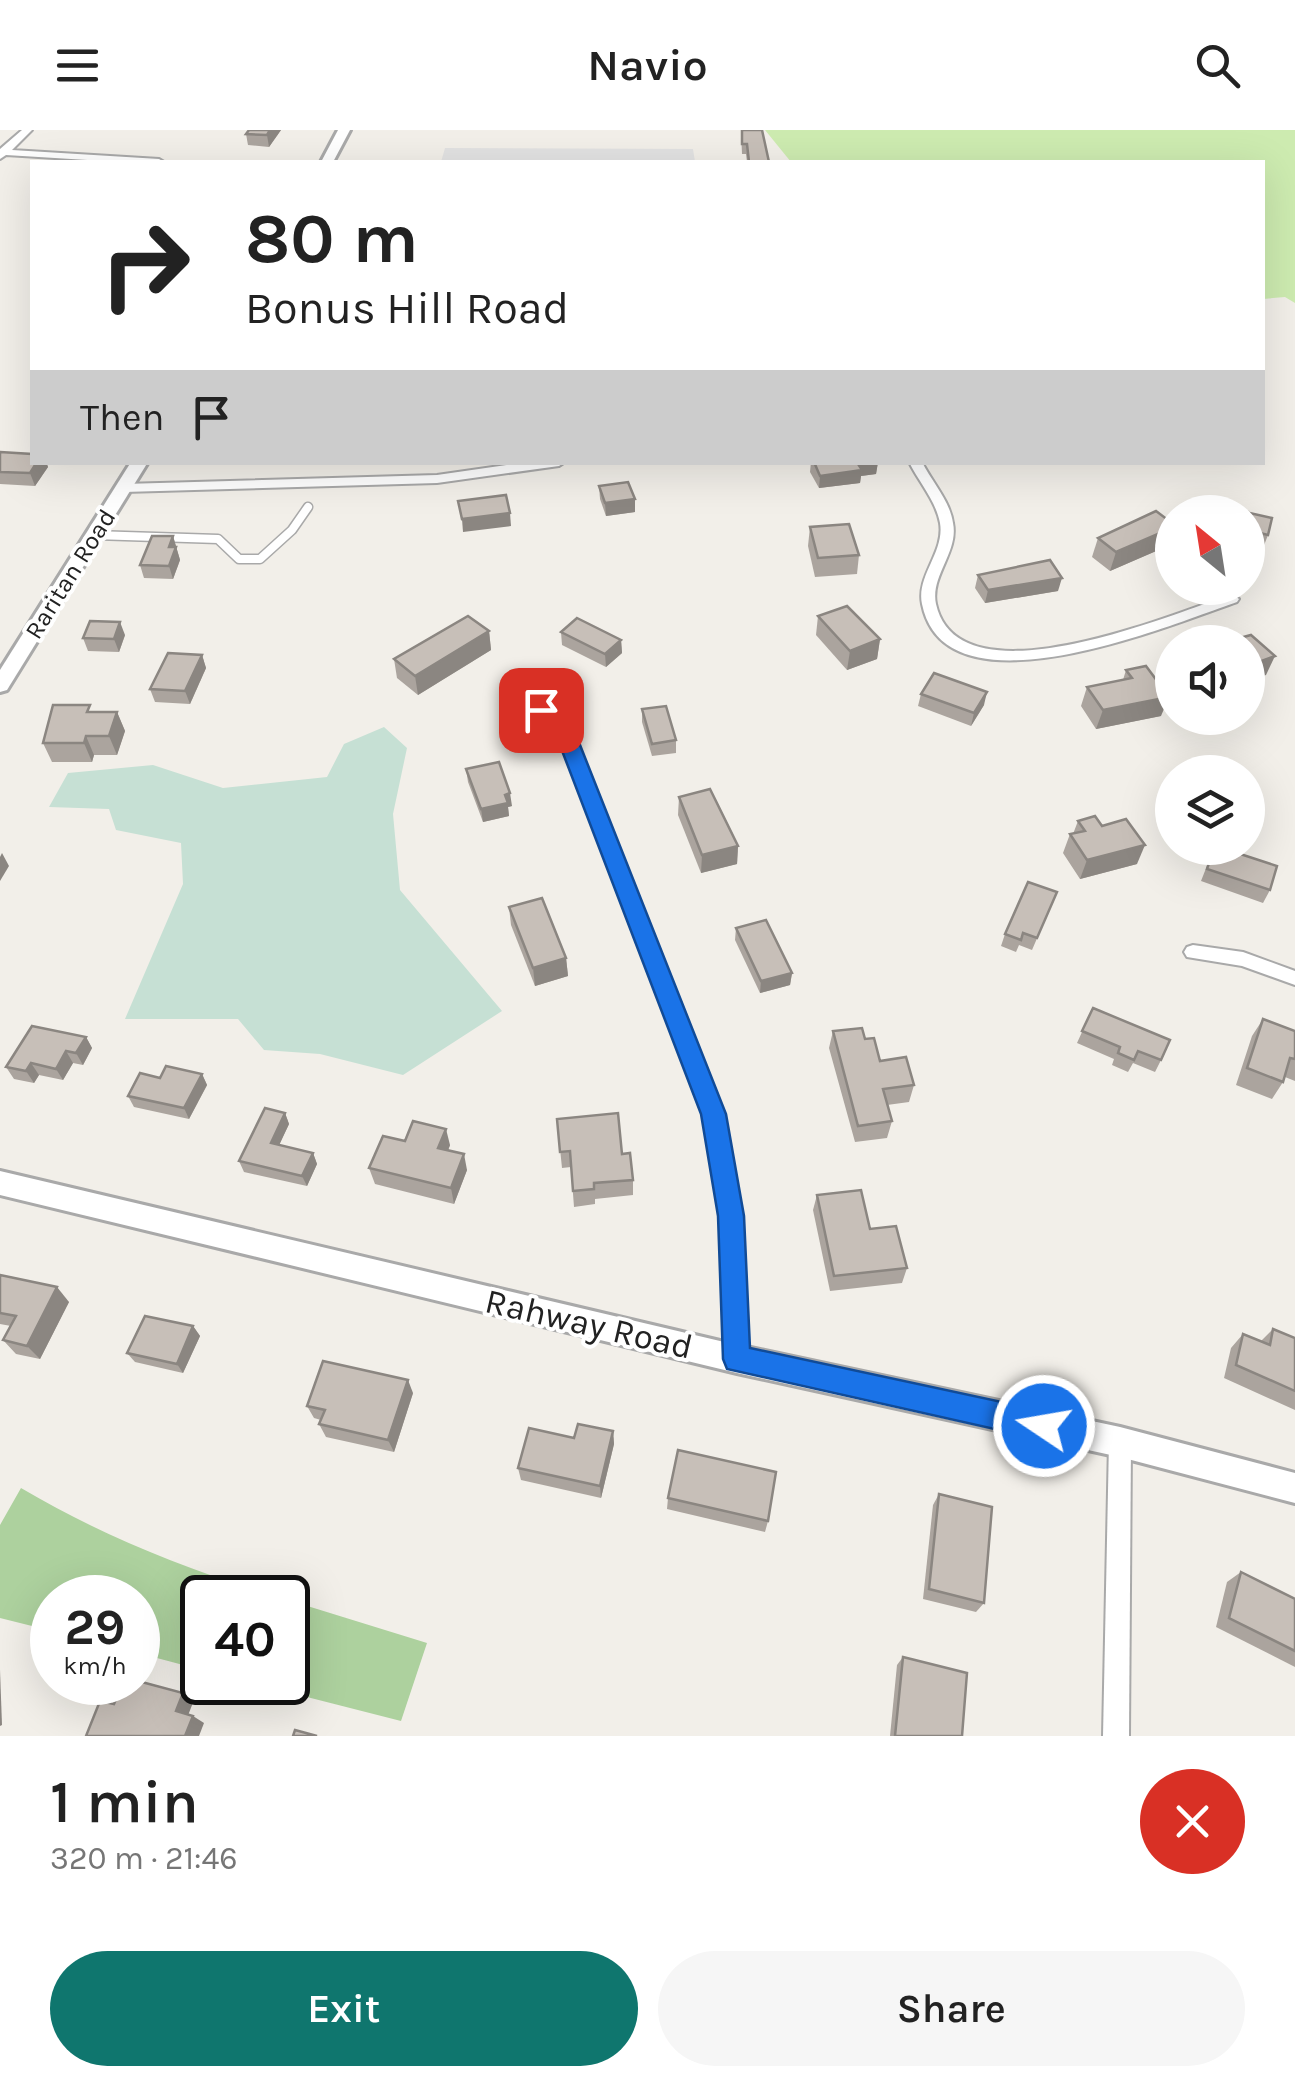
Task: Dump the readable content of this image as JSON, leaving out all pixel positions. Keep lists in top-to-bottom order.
{
  "streets": {
    "street": ["Raritan Road", "Rahway Road"]
  },
  "north": "top left",
  "page": {
    "header": "Navio",
    "turn": ["80 m", "Bonus Hill Road"],
    "then": "Then",
    "speed": "29 km/h",
    "limit": "40",
    "heading": ["1 min", "320 m · 21:46"],
    "buttons": ["Exit", "Share"]
  }
}
